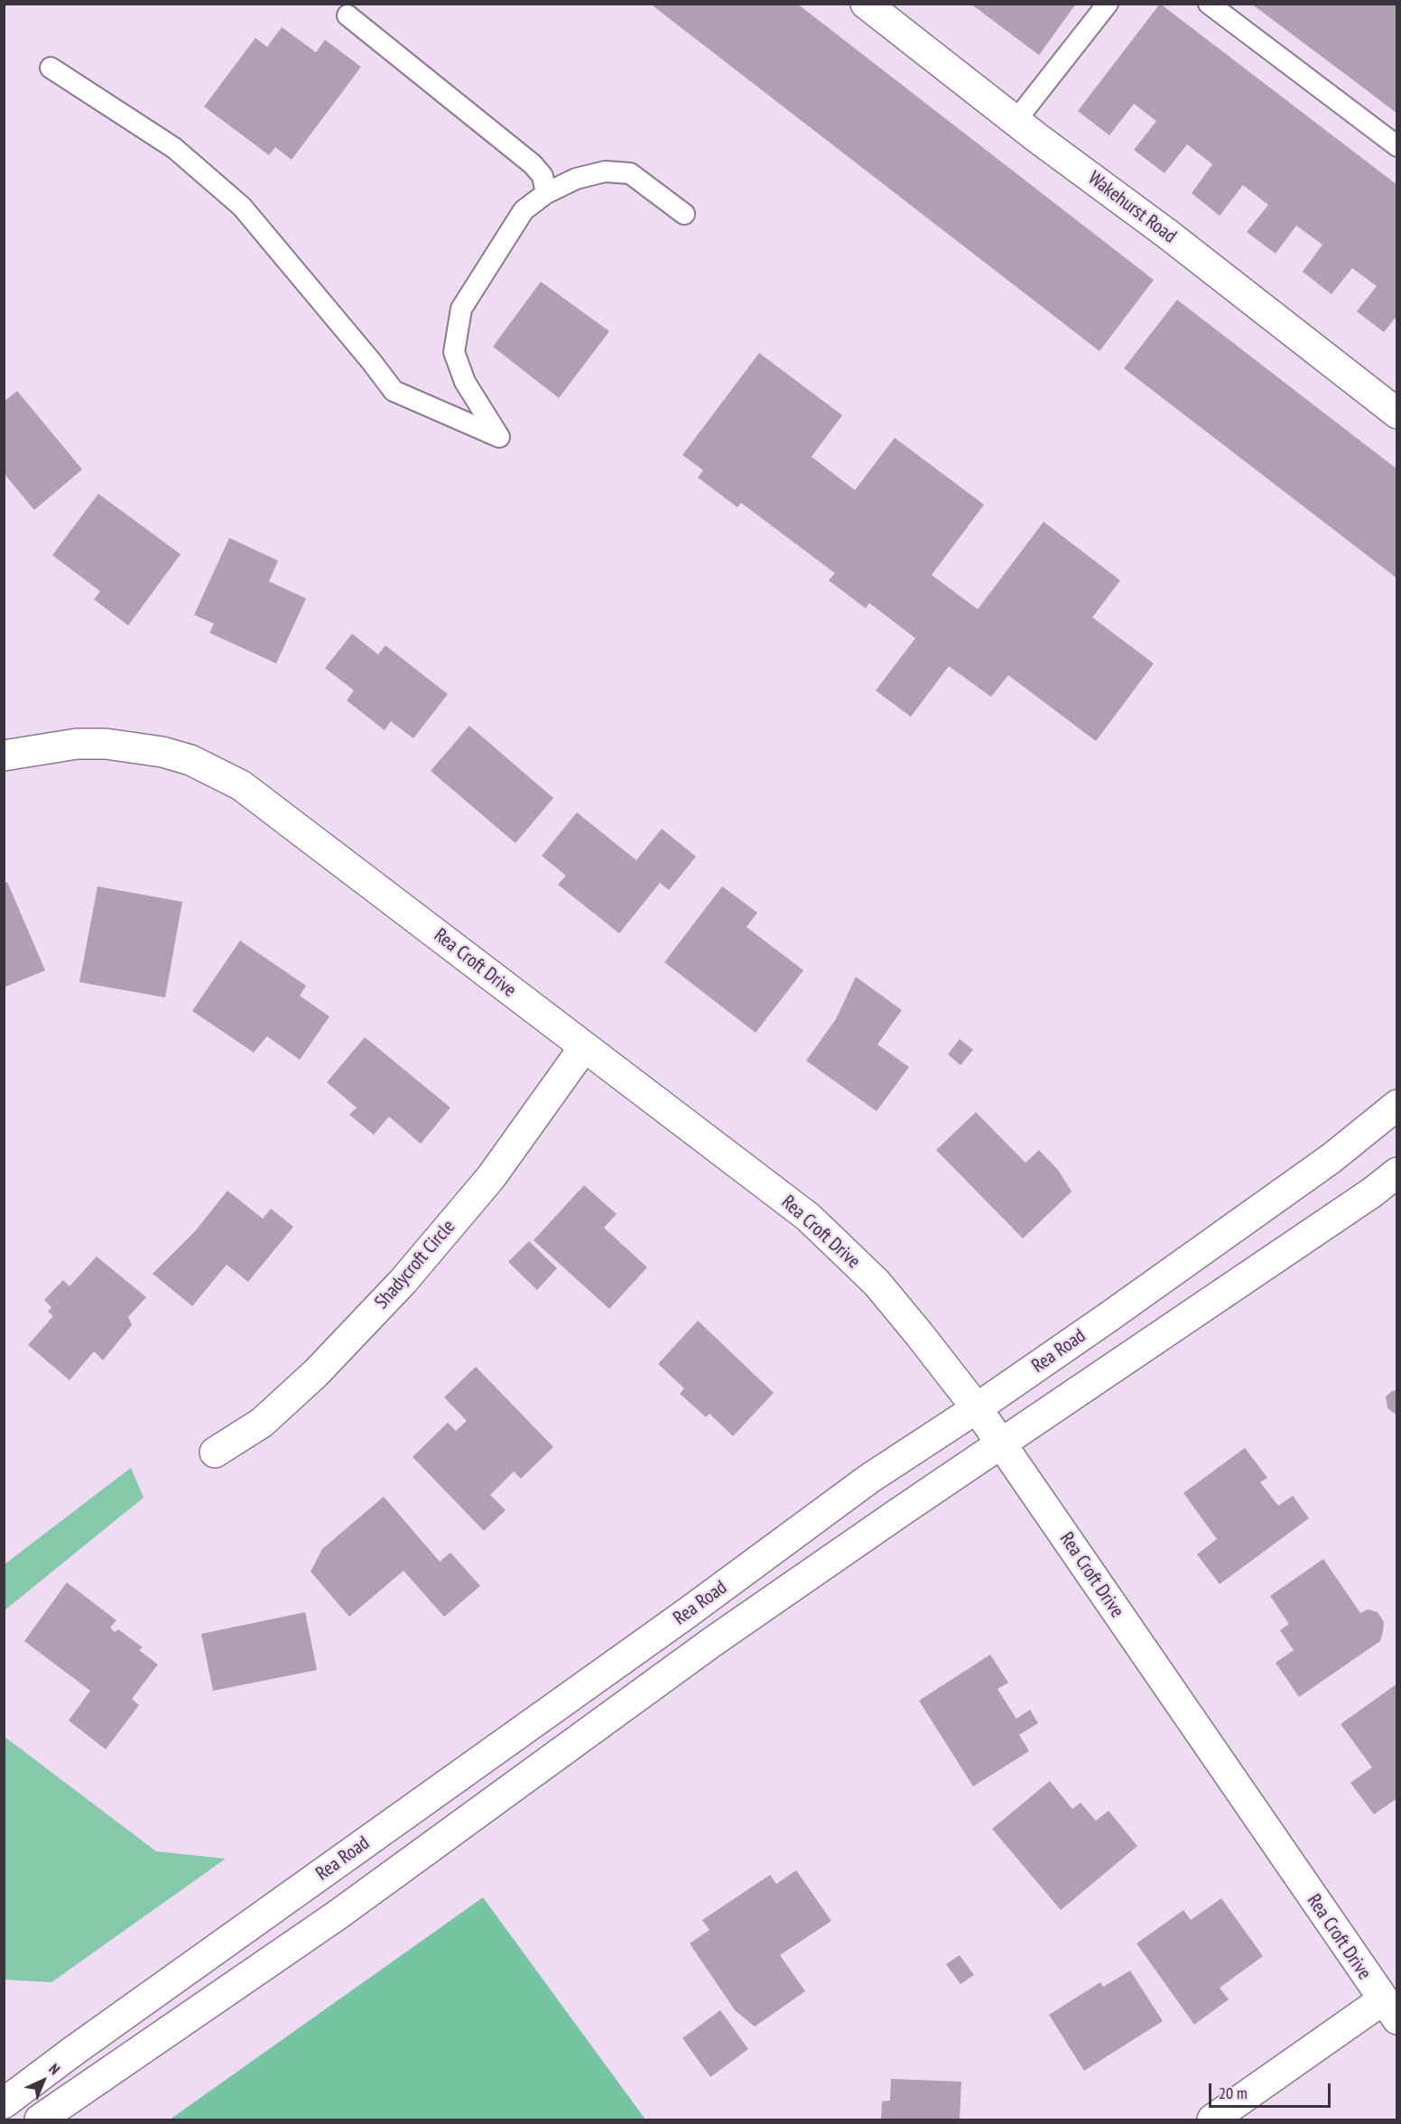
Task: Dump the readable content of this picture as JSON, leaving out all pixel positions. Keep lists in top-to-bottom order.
{
  "streets": {
    "street": [
      "Wakehurst Road",
      "Rea Croft Drive",
      "Shadycroft Circle",
      "Rea Road"
    ]
  },
  "crossings": [
    ["Rea Croft Drive", "Shadycroft Circle"],
    ["Rea Croft Drive", "Rea Road"]
  ],
  "scale_bar": "20 m",
  "north": "top right"
}
